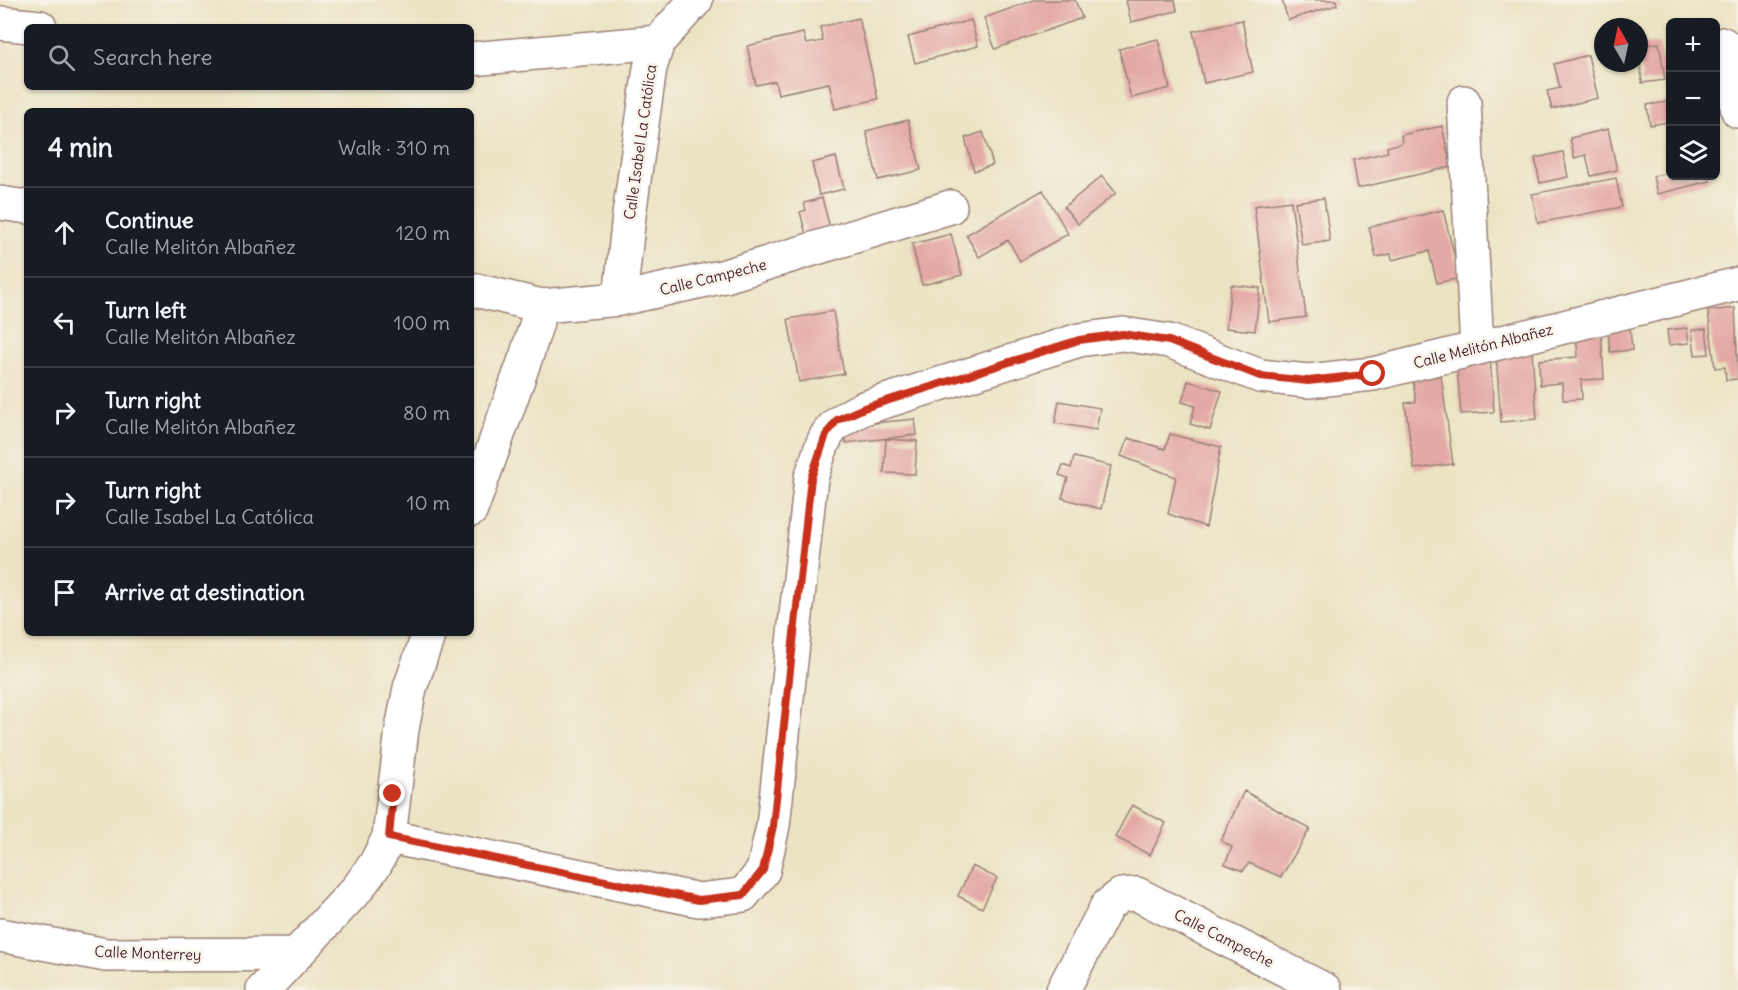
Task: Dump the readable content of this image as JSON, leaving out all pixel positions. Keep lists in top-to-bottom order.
{
  "streets": {
    "street": [
      "Calle Isabel La Católica",
      "Calle Campeche",
      "Calle Melitón Albañez",
      "Calle Monterrey"
    ]
  },
  "crossings": [
    ["Calle Isabel La Católica", "Calle Campeche"]
  ],
  "north": "top",
  "page": {
    "map_buttons": ["+", "−"],
    "search": "Search here",
    "heading": ["4 min", "Walk · 310 m"],
    "list": [
      ["Continue", "Calle Melitón Albañez", "120 m"],
      ["Turn left", "Calle Melitón Albañez", "100 m"],
      ["Turn right", "Calle Melitón Albañez", "80 m"],
      ["Turn right", "Calle Isabel La Católica", "10 m"],
      "Arrive at destination"
    ]
  }
}
